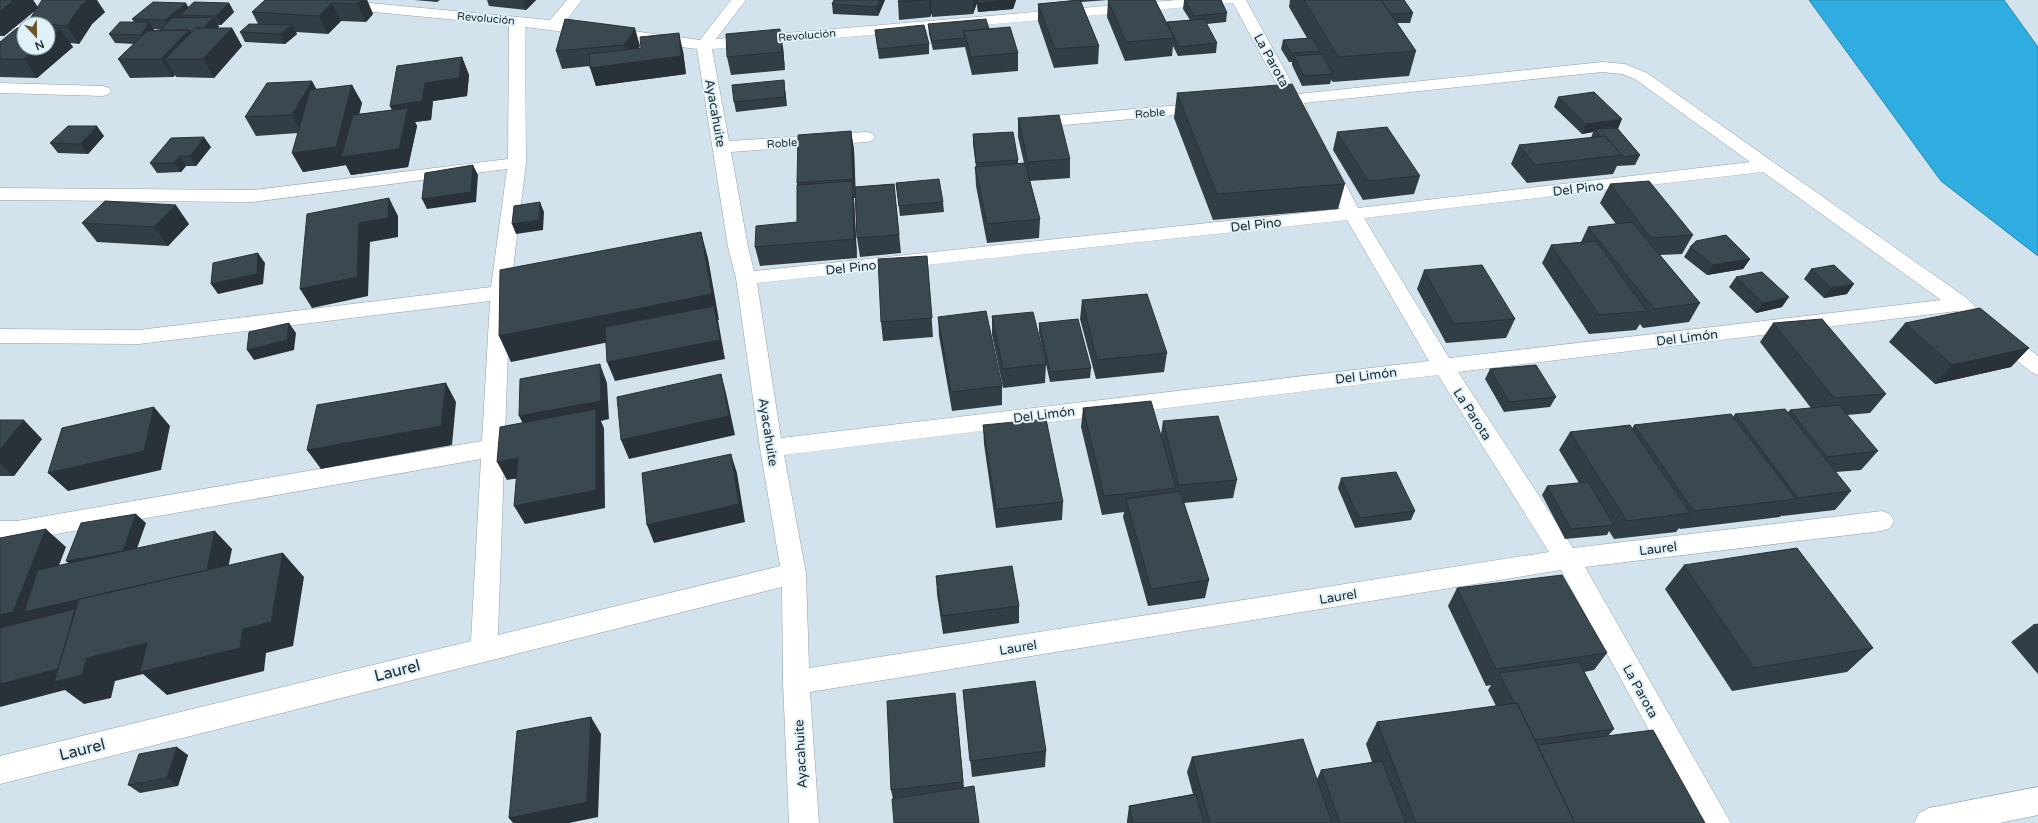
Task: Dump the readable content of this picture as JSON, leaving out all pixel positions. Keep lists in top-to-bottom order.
{
  "streets": {
    "street": [
      "Revolución",
      "La Parota",
      "Ayacahuite",
      "Roble",
      "Del Pino",
      "Del Limón",
      "Laurel"
    ]
  },
  "crossings": [
    ["Revolución", "Ayacahuite"],
    ["La Parota", "Del Pino"],
    ["La Parota", "Del Limón"],
    ["La Parota", "Laurel"],
    ["Ayacahuite", "Roble"],
    ["Ayacahuite", "Del Pino"],
    ["Ayacahuite", "Del Limón"],
    ["Ayacahuite", "Laurel"]
  ],
  "north": "bottom"
}
